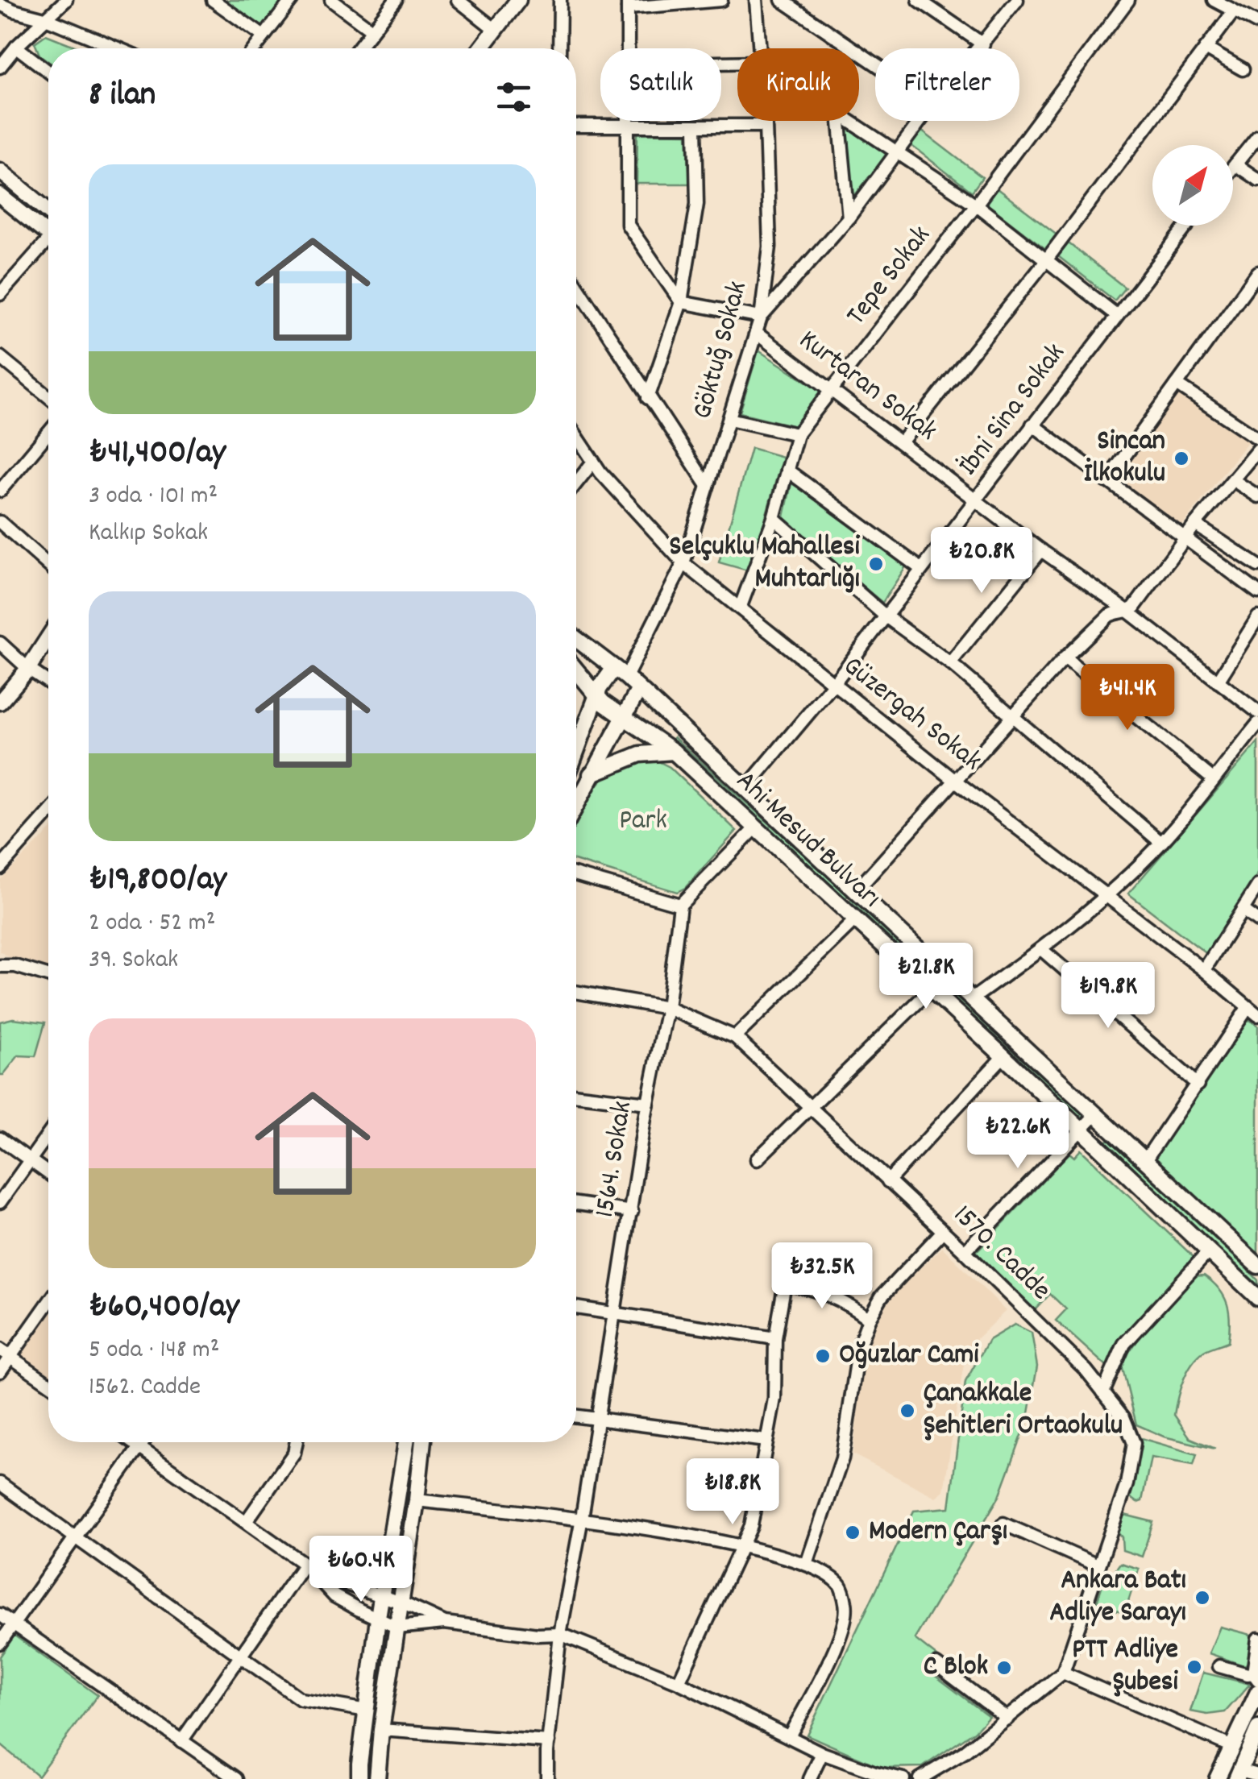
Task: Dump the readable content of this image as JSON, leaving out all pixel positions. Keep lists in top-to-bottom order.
{
  "streets": {
    "main road": ["Ahi Mesud Bulvarı"],
    "street": [
      "Tepe Sokak",
      "Göktuğ Sokak",
      "Kurtaran Sokak",
      "İbni Sina Sokak",
      "Güzergah Sokak",
      "1564. Sokak",
      "1570. Cadde"
    ]
  },
  "crossings": [
    ["Tepe Sokak", "Kurtaran Sokak"],
    ["Tepe Sokak", "Güzergah Sokak"],
    ["Göktuğ Sokak", "Kurtaran Sokak"],
    ["Göktuğ Sokak", "Güzergah Sokak"],
    ["Göktuğ Sokak", "Ahi Mesud Bulvarı"],
    ["Kurtaran Sokak", "İbni Sina Sokak"],
    ["İbni Sina Sokak", "Güzergah Sokak"],
    ["İbni Sina Sokak", "Ahi Mesud Bulvarı"],
    ["1564. Sokak", "1570. Cadde"]
  ],
  "parks": ["Park"],
  "places": [
    "Sincan İlkokulu",
    "Selçuklu Mahallesi Muhtarlığı",
    "Oğuzlar Cami",
    "Çanakkale Şehitleri Ortaokulu",
    "Modern Çarşı",
    "Ankara Batı Adliye Sarayı",
    "PTT Adliye Şubesi",
    "C Blok"
  ],
  "north": "top right",
  "page": {
    "chip": ["Satılık", "Kiralık", "Filtreler"],
    "heading": "8 ilan",
    "list": [
      {
        "name": "₺41,400/ay",
        "note": "3 oda · 101 m² · Kalkıp Sokak"
      },
      {
        "name": "₺19,800/ay",
        "note": "2 oda · 52 m² · 39. Sokak"
      },
      {
        "name": "₺60,400/ay",
        "note": "5 oda · 148 m² · 1562. Cadde"
      }
    ],
    "price": [
      "₺20.8K",
      "₺41.4K",
      "₺21.8K",
      "₺19.8K",
      "₺22.6K",
      "₺32.5K",
      "₺18.8K",
      "₺60.4K"
    ]
  }
}
